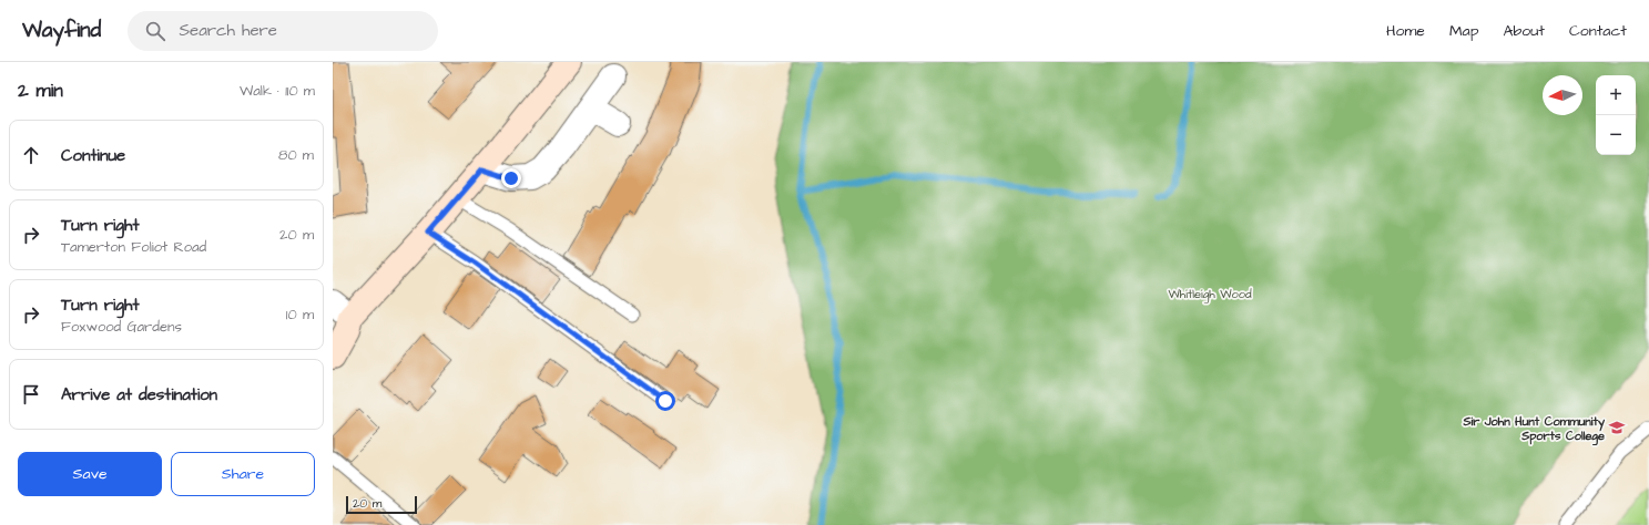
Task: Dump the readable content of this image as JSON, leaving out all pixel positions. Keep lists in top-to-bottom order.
{
  "parks": ["Whitleigh Wood"],
  "places": {
    "school or university": ["Sir John Hunt Community Sports College"]
  },
  "scale_bar": "20 m",
  "north": "left",
  "page": {
    "header": "Wayfind",
    "search": "Search here",
    "nav": [
      "Home",
      "Map",
      "About",
      "Contact"
    ],
    "heading": ["2 min", "Walk · 110 m"],
    "map_buttons": ["+", "−"],
    "list": [
      ["Continue", "80 m"],
      ["Turn right", "Tamerton Foliot Road", "20 m"],
      ["Turn right", "Foxwood Gardens", "10 m"],
      "Arrive at destination"
    ],
    "buttons": ["Save", "Share"],
    "scale": "20 m"
  }
}
